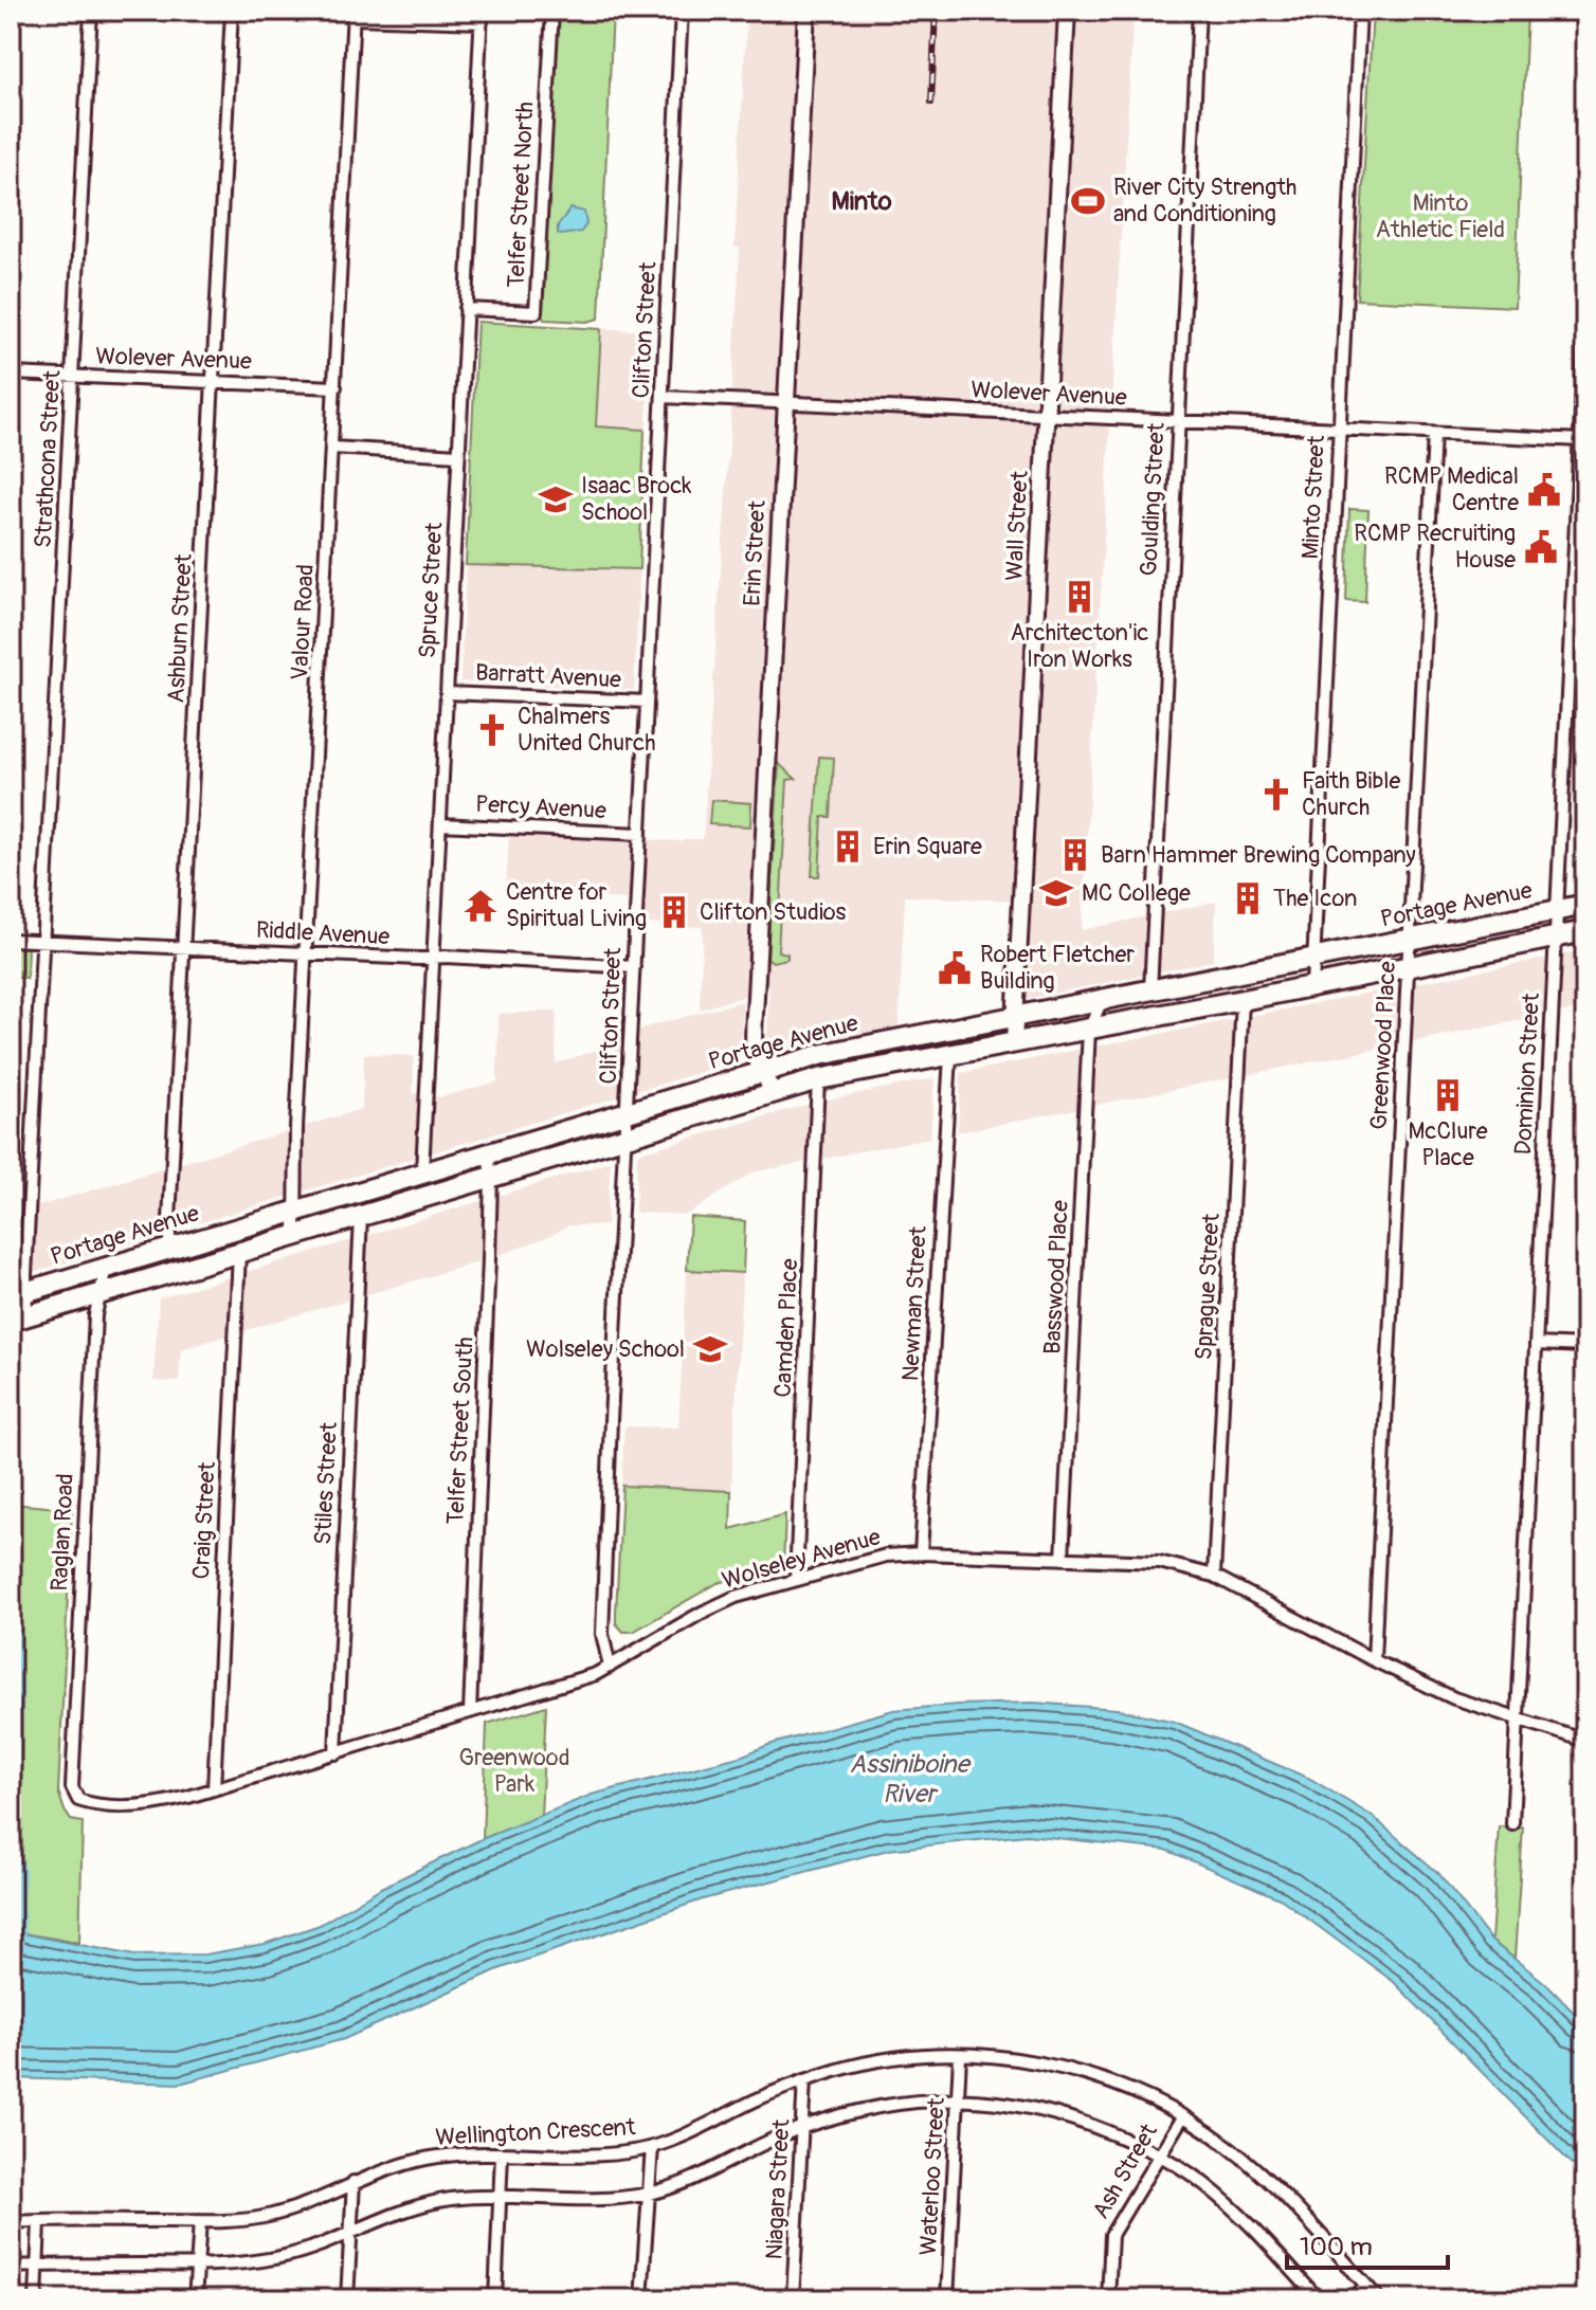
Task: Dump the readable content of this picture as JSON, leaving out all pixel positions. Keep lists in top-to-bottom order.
{
  "streets": {
    "highway": ["Portage Avenue"],
    "main road": ["Wall Street", "Erin Street"],
    "street": [
      "Telfer Street North",
      "Clifton Street",
      "Wolever Avenue",
      "Strathcona Street",
      "Minto Street",
      "Goulding Street",
      "Spruce Street",
      "Valour Road",
      "Ashburn Street",
      "Barratt Avenue",
      "Percy Avenue",
      "Riddle Avenue",
      "Greenwood Place",
      "Dominion Street",
      "Basswood Place",
      "Sprague Street",
      "Newman Street",
      "Camden Place",
      "Telfer Street South",
      "Stiles Street",
      "Craig Street",
      "Raglan Road",
      "Wolseley Avenue",
      "Wellington Crescent",
      "Ash Street",
      "Waterloo Street",
      "Niagara Street"
    ]
  },
  "crossings": [
    ["Telfer Street North", "Spruce Street"],
    ["Clifton Street", "Wolever Avenue"],
    ["Clifton Street", "Barratt Avenue"],
    ["Clifton Street", "Percy Avenue"],
    ["Clifton Street", "Portage Avenue"],
    ["Clifton Street", "Riddle Avenue"],
    ["Clifton Street", "Wolseley Avenue"],
    ["Wolever Avenue", "Strathcona Street"],
    ["Wolever Avenue", "Minto Street"],
    ["Wolever Avenue", "Goulding Street"],
    ["Wolever Avenue", "Wall Street"],
    ["Wolever Avenue", "Erin Street"],
    ["Wolever Avenue", "Valour Road"],
    ["Wolever Avenue", "Ashburn Street"],
    ["Wolever Avenue", "Greenwood Place"],
    ["Wolever Avenue", "Dominion Street"],
    ["Strathcona Street", "Portage Avenue"],
    ["Strathcona Street", "Riddle Avenue"],
    ["Minto Street", "Portage Avenue"],
    ["Goulding Street", "Portage Avenue"],
    ["Wall Street", "Portage Avenue"],
    ["Erin Street", "Portage Avenue"],
    ["Spruce Street", "Barratt Avenue"],
    ["Spruce Street", "Percy Avenue"],
    ["Spruce Street", "Portage Avenue"],
    ["Spruce Street", "Riddle Avenue"],
    ["Valour Road", "Portage Avenue"],
    ["Valour Road", "Riddle Avenue"],
    ["Ashburn Street", "Portage Avenue"],
    ["Ashburn Street", "Riddle Avenue"],
    ["Portage Avenue", "Greenwood Place"],
    ["Portage Avenue", "Dominion Street"],
    ["Portage Avenue", "Basswood Place"],
    ["Portage Avenue", "Sprague Street"],
    ["Portage Avenue", "Newman Street"],
    ["Portage Avenue", "Camden Place"],
    ["Portage Avenue", "Telfer Street South"],
    ["Portage Avenue", "Stiles Street"],
    ["Portage Avenue", "Craig Street"],
    ["Portage Avenue", "Raglan Road"],
    ["Greenwood Place", "Wolseley Avenue"],
    ["Dominion Street", "Wolseley Avenue"],
    ["Basswood Place", "Wolseley Avenue"],
    ["Sprague Street", "Wolseley Avenue"],
    ["Newman Street", "Wolseley Avenue"],
    ["Camden Place", "Wolseley Avenue"],
    ["Telfer Street South", "Wolseley Avenue"],
    ["Stiles Street", "Wolseley Avenue"],
    ["Craig Street", "Wolseley Avenue"],
    ["Raglan Road", "Wolseley Avenue"],
    ["Wellington Crescent", "Ash Street"],
    ["Wellington Crescent", "Waterloo Street"],
    ["Wellington Crescent", "Niagara Street"]
  ],
  "districts": ["Minto"],
  "water": ["Assiniboine River"],
  "parks": ["Minto Athletic Field", "Greenwood Park"],
  "places": {
    "sports": ["River City Strength and Conditioning"],
    "public building": ["RCMP Medical Centre", "RCMP Recruiting House", "Robert Fletcher Building"],
    "school or university": ["Isaac Brock School", "MC College", "Wolseley School"],
    "building": [
      "Architecton'ic Iron Works",
      "Erin Square",
      "Barn Hammer Brewing Company",
      "The Icon",
      "Clifton Studios",
      "McClure Place"
    ],
    "church": ["Chalmers United Church", "Faith Bible Church"],
    "temple": ["Centre for Spiritual Living"]
  },
  "scale_bar": "100 m"
}
